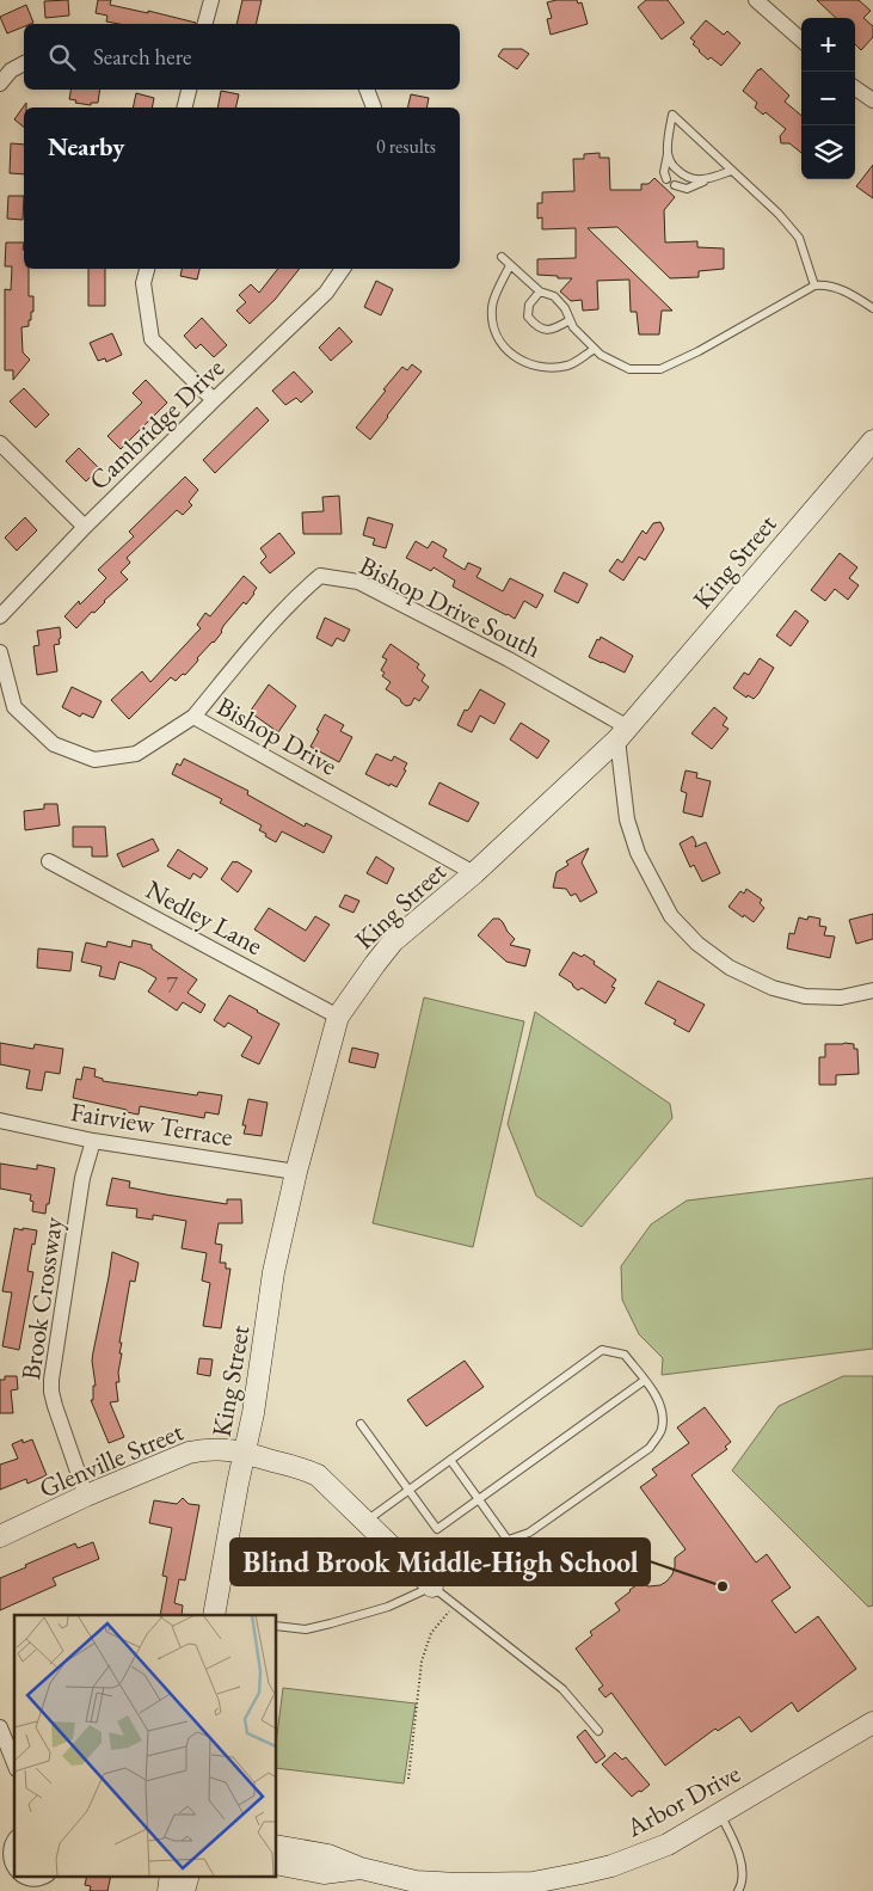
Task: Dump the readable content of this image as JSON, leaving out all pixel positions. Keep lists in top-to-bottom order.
{
  "streets": {
    "main road": ["King Street", "Glenville Street", "Arbor Drive"],
    "street": [
      "Cambridge Drive",
      "Bishop Drive South",
      "Bishop Drive",
      "Nedley Lane",
      "Fairview Terrace",
      "Brook Crossway"
    ]
  },
  "crossings": [
    ["King Street", "Bishop Drive South"],
    ["King Street", "Bishop Drive"],
    ["King Street", "Nedley Lane"],
    ["King Street", "Fairview Terrace"],
    ["King Street", "Glenville Street"],
    ["Bishop Drive South", "Bishop Drive"],
    ["Fairview Terrace", "Brook Crossway"],
    ["Brook Crossway", "Glenville Street"]
  ],
  "places": ["Blind Brook Middle-High School"],
  "house_numbers": ["7"],
  "page": {
    "map_buttons": ["+", "−"],
    "search": "Search here",
    "heading": ["Nearby", "0 results"]
  }
}
